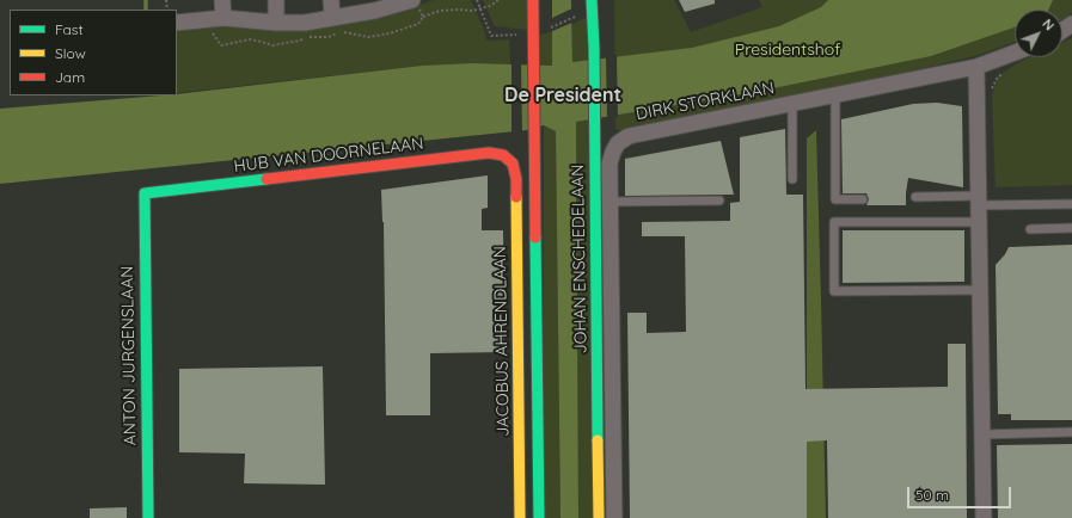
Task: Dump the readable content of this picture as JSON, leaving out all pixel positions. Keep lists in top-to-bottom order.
{
  "streets": {
    "street": [
      "DIRK STORKLAAN",
      "HUB VAN DOORNELAAN",
      "JOHAN ENSCHEDELAAN",
      "JACOBUS AHRENDLAAN",
      "ANTON JURGENSLAAN"
    ]
  },
  "crossings": [
    ["HUB VAN DOORNELAAN", "JACOBUS AHRENDLAAN"],
    ["HUB VAN DOORNELAAN", "ANTON JURGENSLAAN"]
  ],
  "districts": ["De President"],
  "parks": ["Presidentshof"],
  "legend": ["Fast", "Slow", "Jam"],
  "scale_bar": "50 m",
  "north": "top right"
}
